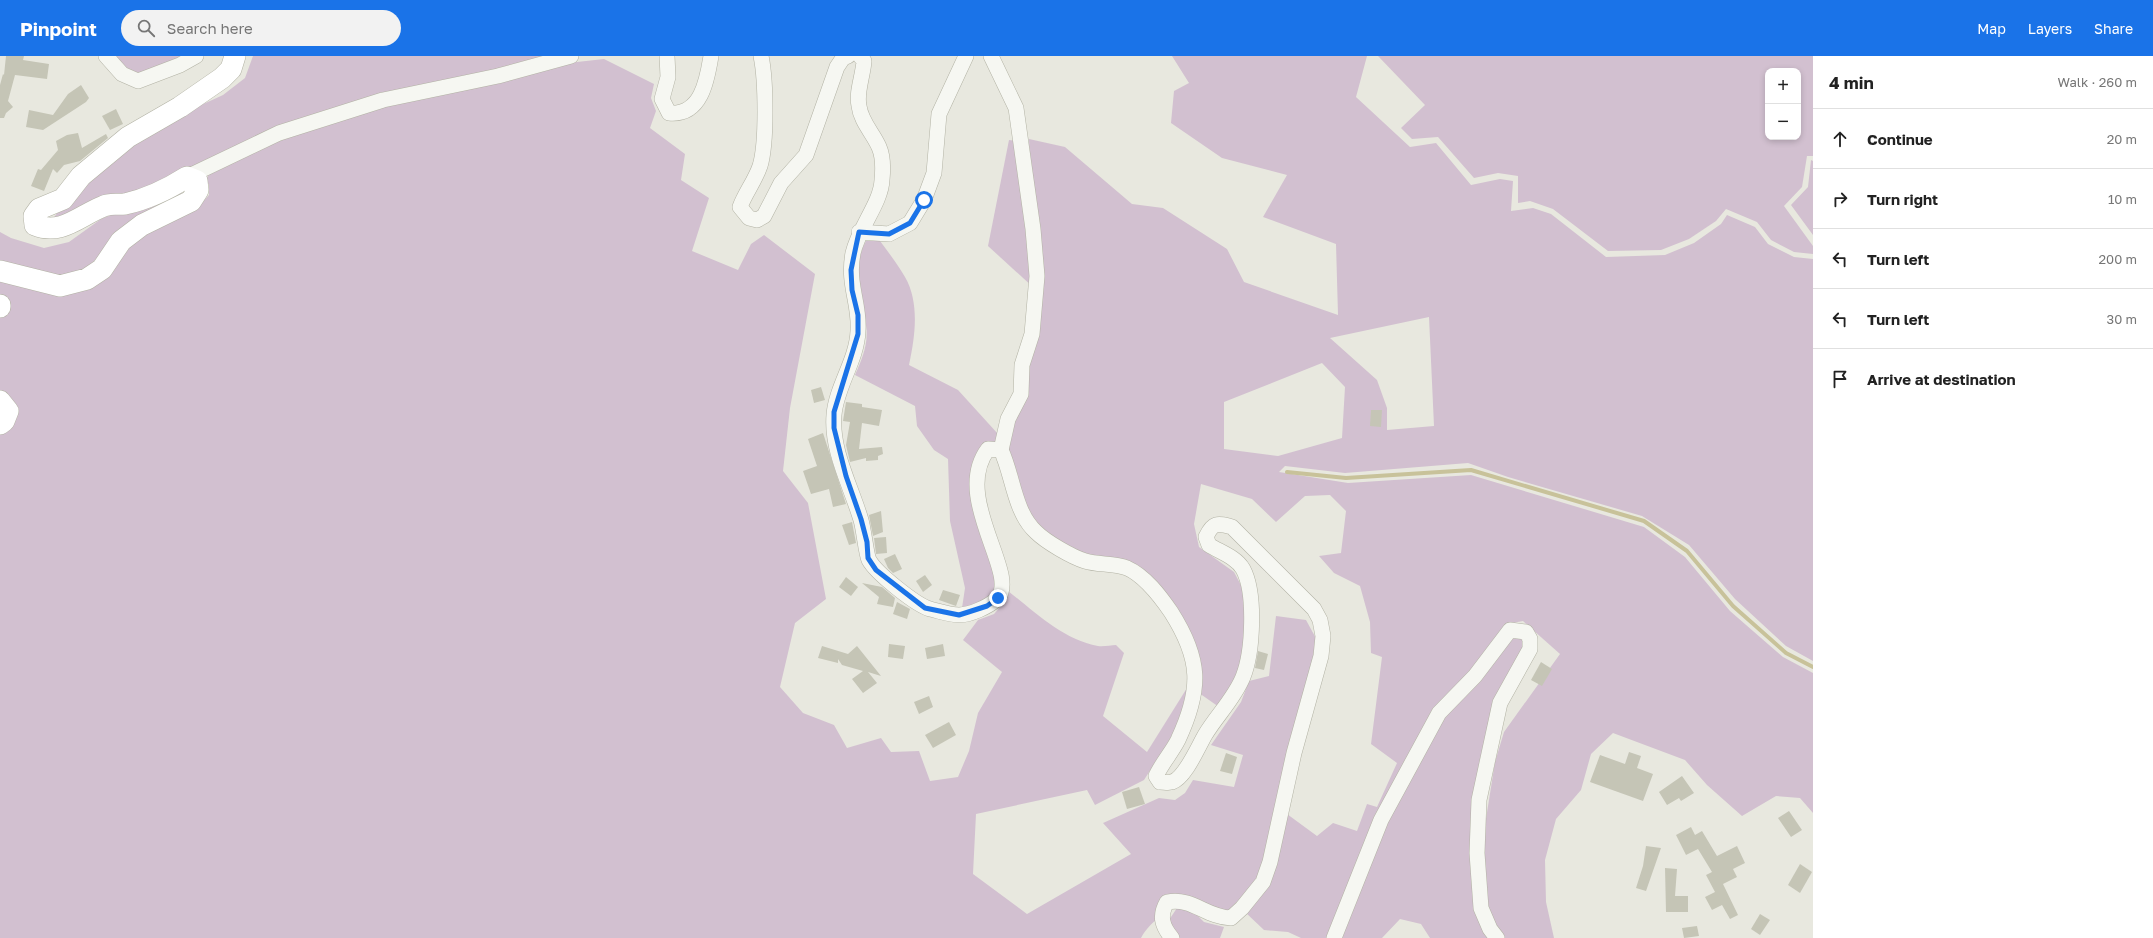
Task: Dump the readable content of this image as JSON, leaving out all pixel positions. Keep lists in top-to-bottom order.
{
  "page": {
    "header": "Pinpoint",
    "search": "Search here",
    "nav": ["Map", "Layers", "Share"],
    "heading": ["4 min", "Walk · 260 m"],
    "map_buttons": ["+", "−"],
    "list": [
      ["Continue", "20 m"],
      ["Turn right", "10 m"],
      ["Turn left", "200 m"],
      ["Turn left", "30 m"],
      "Arrive at destination"
    ]
  }
}
